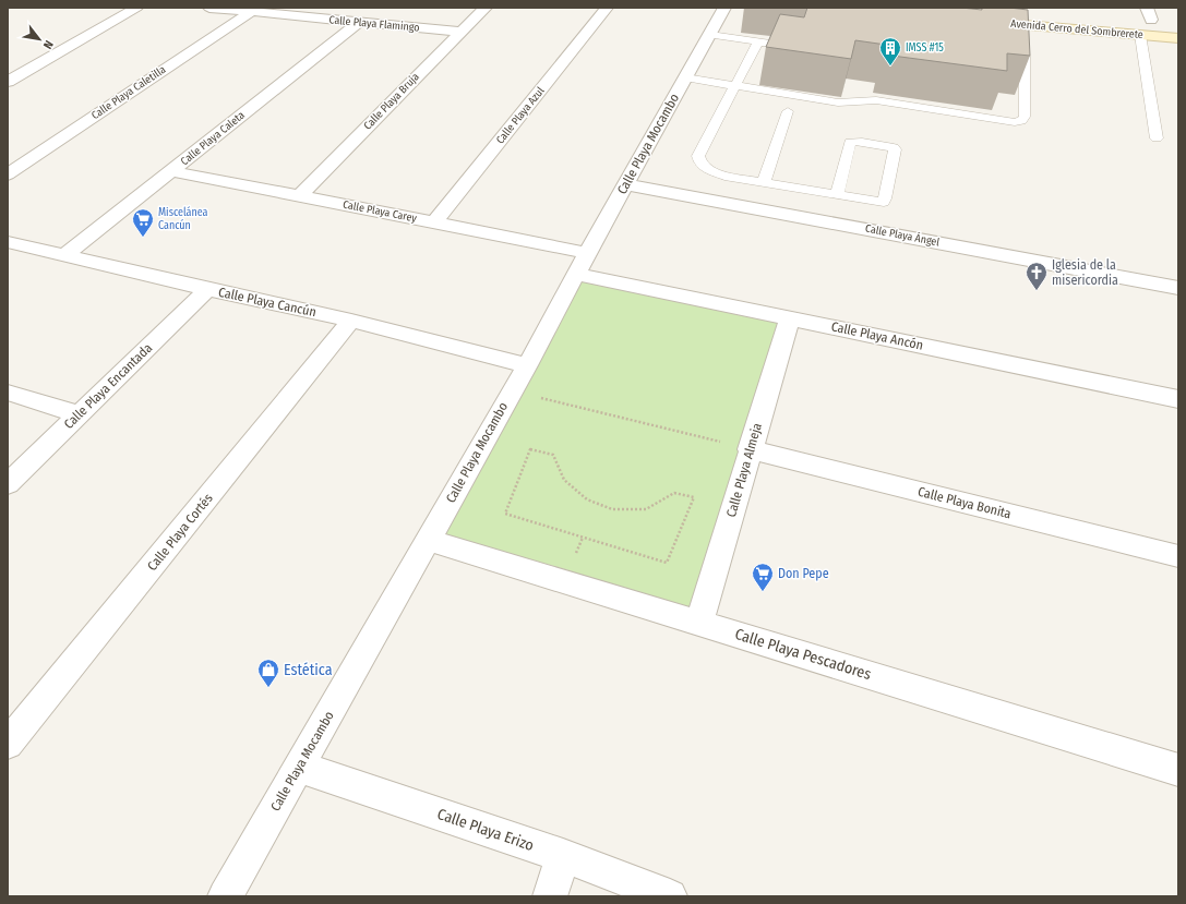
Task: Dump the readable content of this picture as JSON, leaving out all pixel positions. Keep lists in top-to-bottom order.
{
  "streets": {
    "main road": ["Avenida Cerro del Sombrerete"],
    "street": [
      "Calle Playa Flamingo",
      "Calle Playa Caletilla",
      "Calle Playa Bruja",
      "Calle Playa Azul",
      "Calle Playa Caleta",
      "Calle Playa Mocambo",
      "Calle Playa Carey",
      "Calle Playa Ángel",
      "Calle Playa Cancún",
      "Calle Playa Ancón",
      "Calle Playa Encantada",
      "Calle Playa Almeja",
      "Calle Playa Bonita",
      "Calle Playa Cortés",
      "Calle Playa Pescadores",
      "Calle Playa Erizo"
    ]
  },
  "crossings": [
    ["Calle Playa Flamingo", "Calle Playa Caletilla"],
    ["Calle Playa Flamingo", "Calle Playa Bruja"],
    ["Calle Playa Flamingo", "Calle Playa Caleta"],
    ["Calle Playa Bruja", "Calle Playa Carey"],
    ["Calle Playa Azul", "Calle Playa Carey"],
    ["Calle Playa Caleta", "Calle Playa Carey"],
    ["Calle Playa Caleta", "Calle Playa Cancún"],
    ["Calle Playa Mocambo", "Calle Playa Carey"],
    ["Calle Playa Mocambo", "Calle Playa Ángel"],
    ["Calle Playa Mocambo", "Calle Playa Cancún"],
    ["Calle Playa Mocambo", "Calle Playa Ancón"],
    ["Calle Playa Mocambo", "Calle Playa Pescadores"],
    ["Calle Playa Mocambo", "Calle Playa Erizo"],
    ["Calle Playa Cancún", "Calle Playa Encantada"],
    ["Calle Playa Cancún", "Calle Playa Cortés"],
    ["Calle Playa Ancón", "Calle Playa Almeja"],
    ["Calle Playa Almeja", "Calle Playa Bonita"],
    ["Calle Playa Almeja", "Calle Playa Pescadores"]
  ],
  "places": {
    "building": ["IMSS #15"],
    "supermarket": ["Miscelánea Cancún", "Don Pepe"],
    "church": ["Iglesia de la misericordia"],
    "shop": ["Estética"]
  },
  "north": "bottom right"
}
